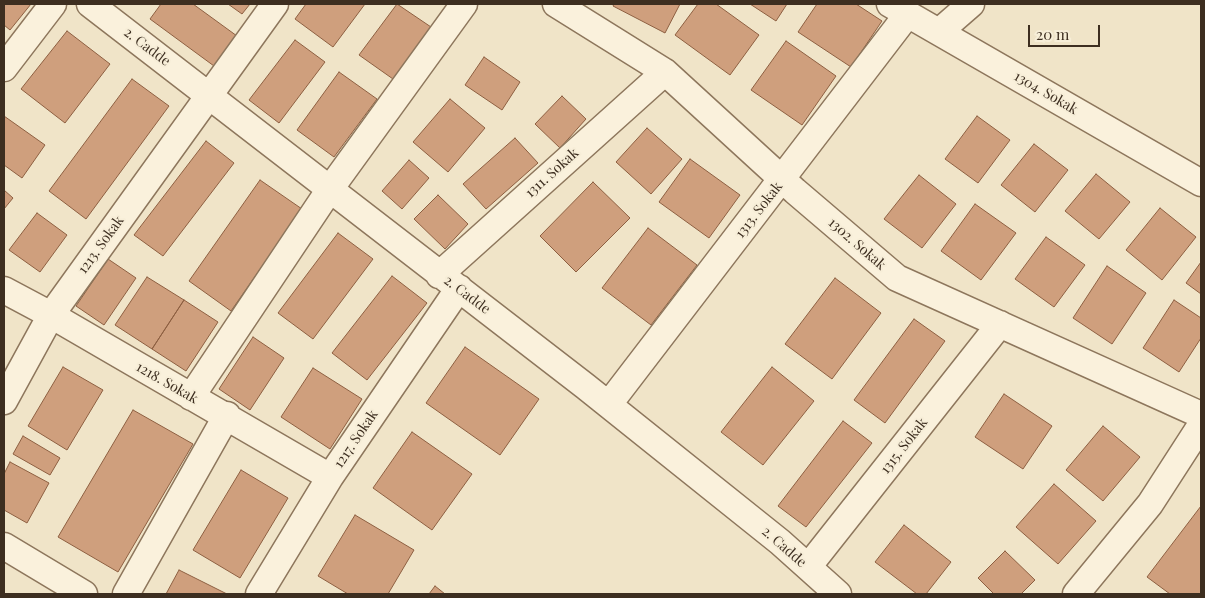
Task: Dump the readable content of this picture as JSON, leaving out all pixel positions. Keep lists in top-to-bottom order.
{
  "streets": {
    "street": [
      "2. Cadde",
      "1304. Sokak",
      "1311. Sokak",
      "1313. Sokak",
      "1302. Sokak",
      "1213. Sokak",
      "1218. Sokak",
      "1217. Sokak",
      "1315. Sokak"
    ]
  },
  "crossings": [
    ["2. Cadde", "1311. Sokak"],
    ["2. Cadde", "1313. Sokak"],
    ["2. Cadde", "1213. Sokak"],
    ["2. Cadde", "1217. Sokak"],
    ["2. Cadde", "1315. Sokak"],
    ["1304. Sokak", "1313. Sokak"],
    ["1311. Sokak", "1302. Sokak"],
    ["1311. Sokak", "1217. Sokak"],
    ["1313. Sokak", "1302. Sokak"],
    ["1302. Sokak", "1315. Sokak"],
    ["1213. Sokak", "1218. Sokak"],
    ["1218. Sokak", "1217. Sokak"]
  ],
  "scale_bar": "20 m"
}
